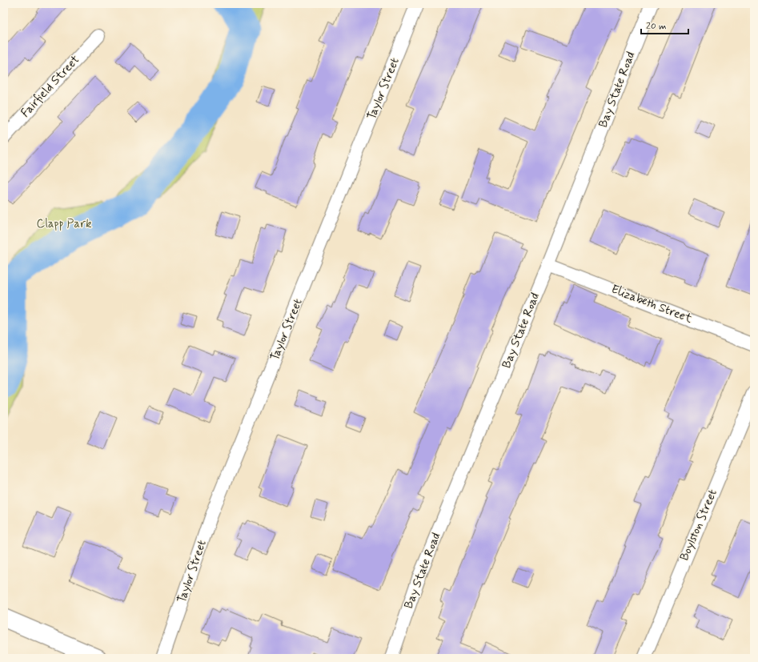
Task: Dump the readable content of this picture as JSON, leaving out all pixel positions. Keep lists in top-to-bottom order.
{
  "streets": {
    "street": [
      "Fairfield Street",
      "Taylor Street",
      "Bay State Road",
      "Elizabeth Street",
      "Boylston Street"
    ]
  },
  "crossings": [
    ["Bay State Road", "Elizabeth Street"]
  ],
  "parks": ["Clapp Park"],
  "scale_bar": "20 m"
}
